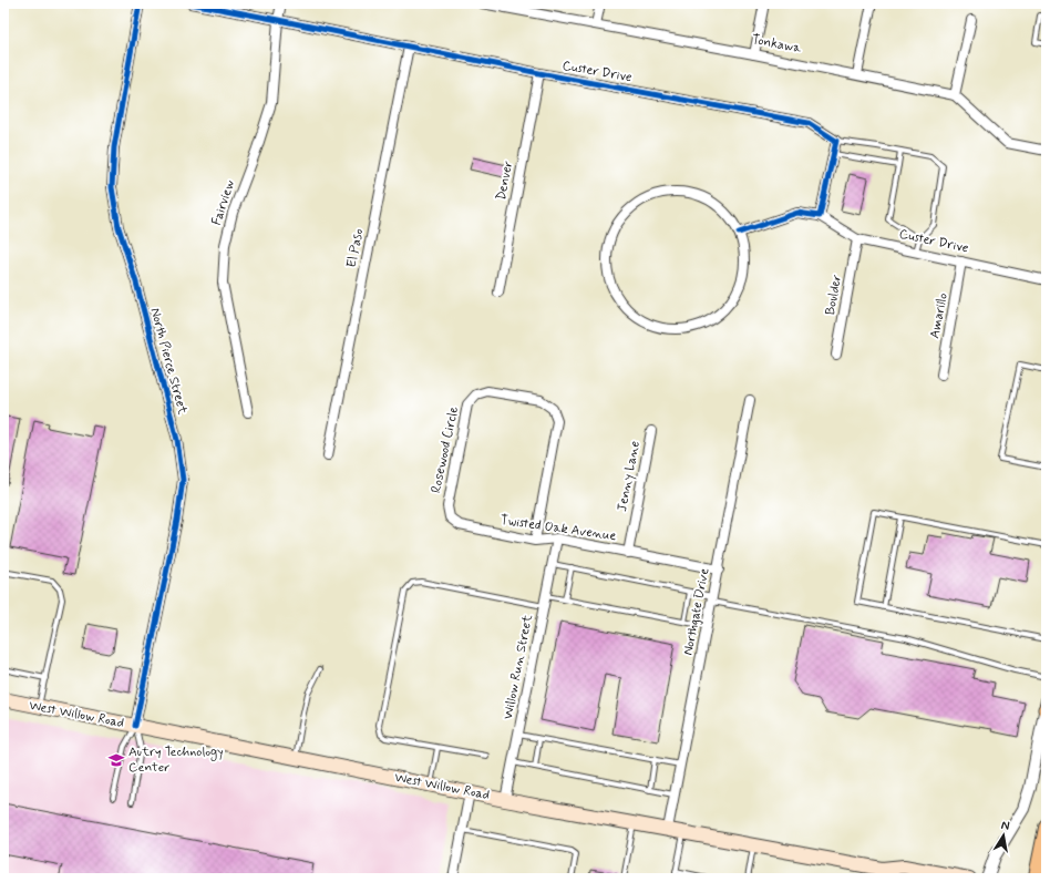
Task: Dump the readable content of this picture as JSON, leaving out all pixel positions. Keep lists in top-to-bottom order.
{
  "streets": {
    "main road": ["West Willow Road"],
    "street": [
      "Tonkawa",
      "Custer Drive",
      "Denver",
      "Fairview",
      "El Paso",
      "Boulder",
      "Amarillo",
      "North Pierce Street",
      "Rosewood Circle",
      "Jenny Lane",
      "Twisted Oak Avenue",
      "Northgate Drive",
      "Willow Run Street"
    ]
  },
  "crossings": [
    ["Custer Drive", "Denver"],
    ["Custer Drive", "Fairview"],
    ["Custer Drive", "El Paso"],
    ["Custer Drive", "Boulder"],
    ["Custer Drive", "Amarillo"],
    ["North Pierce Street", "West Willow Road"],
    ["Rosewood Circle", "Twisted Oak Avenue"],
    ["Jenny Lane", "Twisted Oak Avenue"],
    ["Twisted Oak Avenue", "Northgate Drive"],
    ["Twisted Oak Avenue", "Willow Run Street"],
    ["Northgate Drive", "West Willow Road"],
    ["Willow Run Street", "West Willow Road"]
  ],
  "places": {
    "school or university": ["Autry Technology Center"]
  },
  "north": "top"
}
